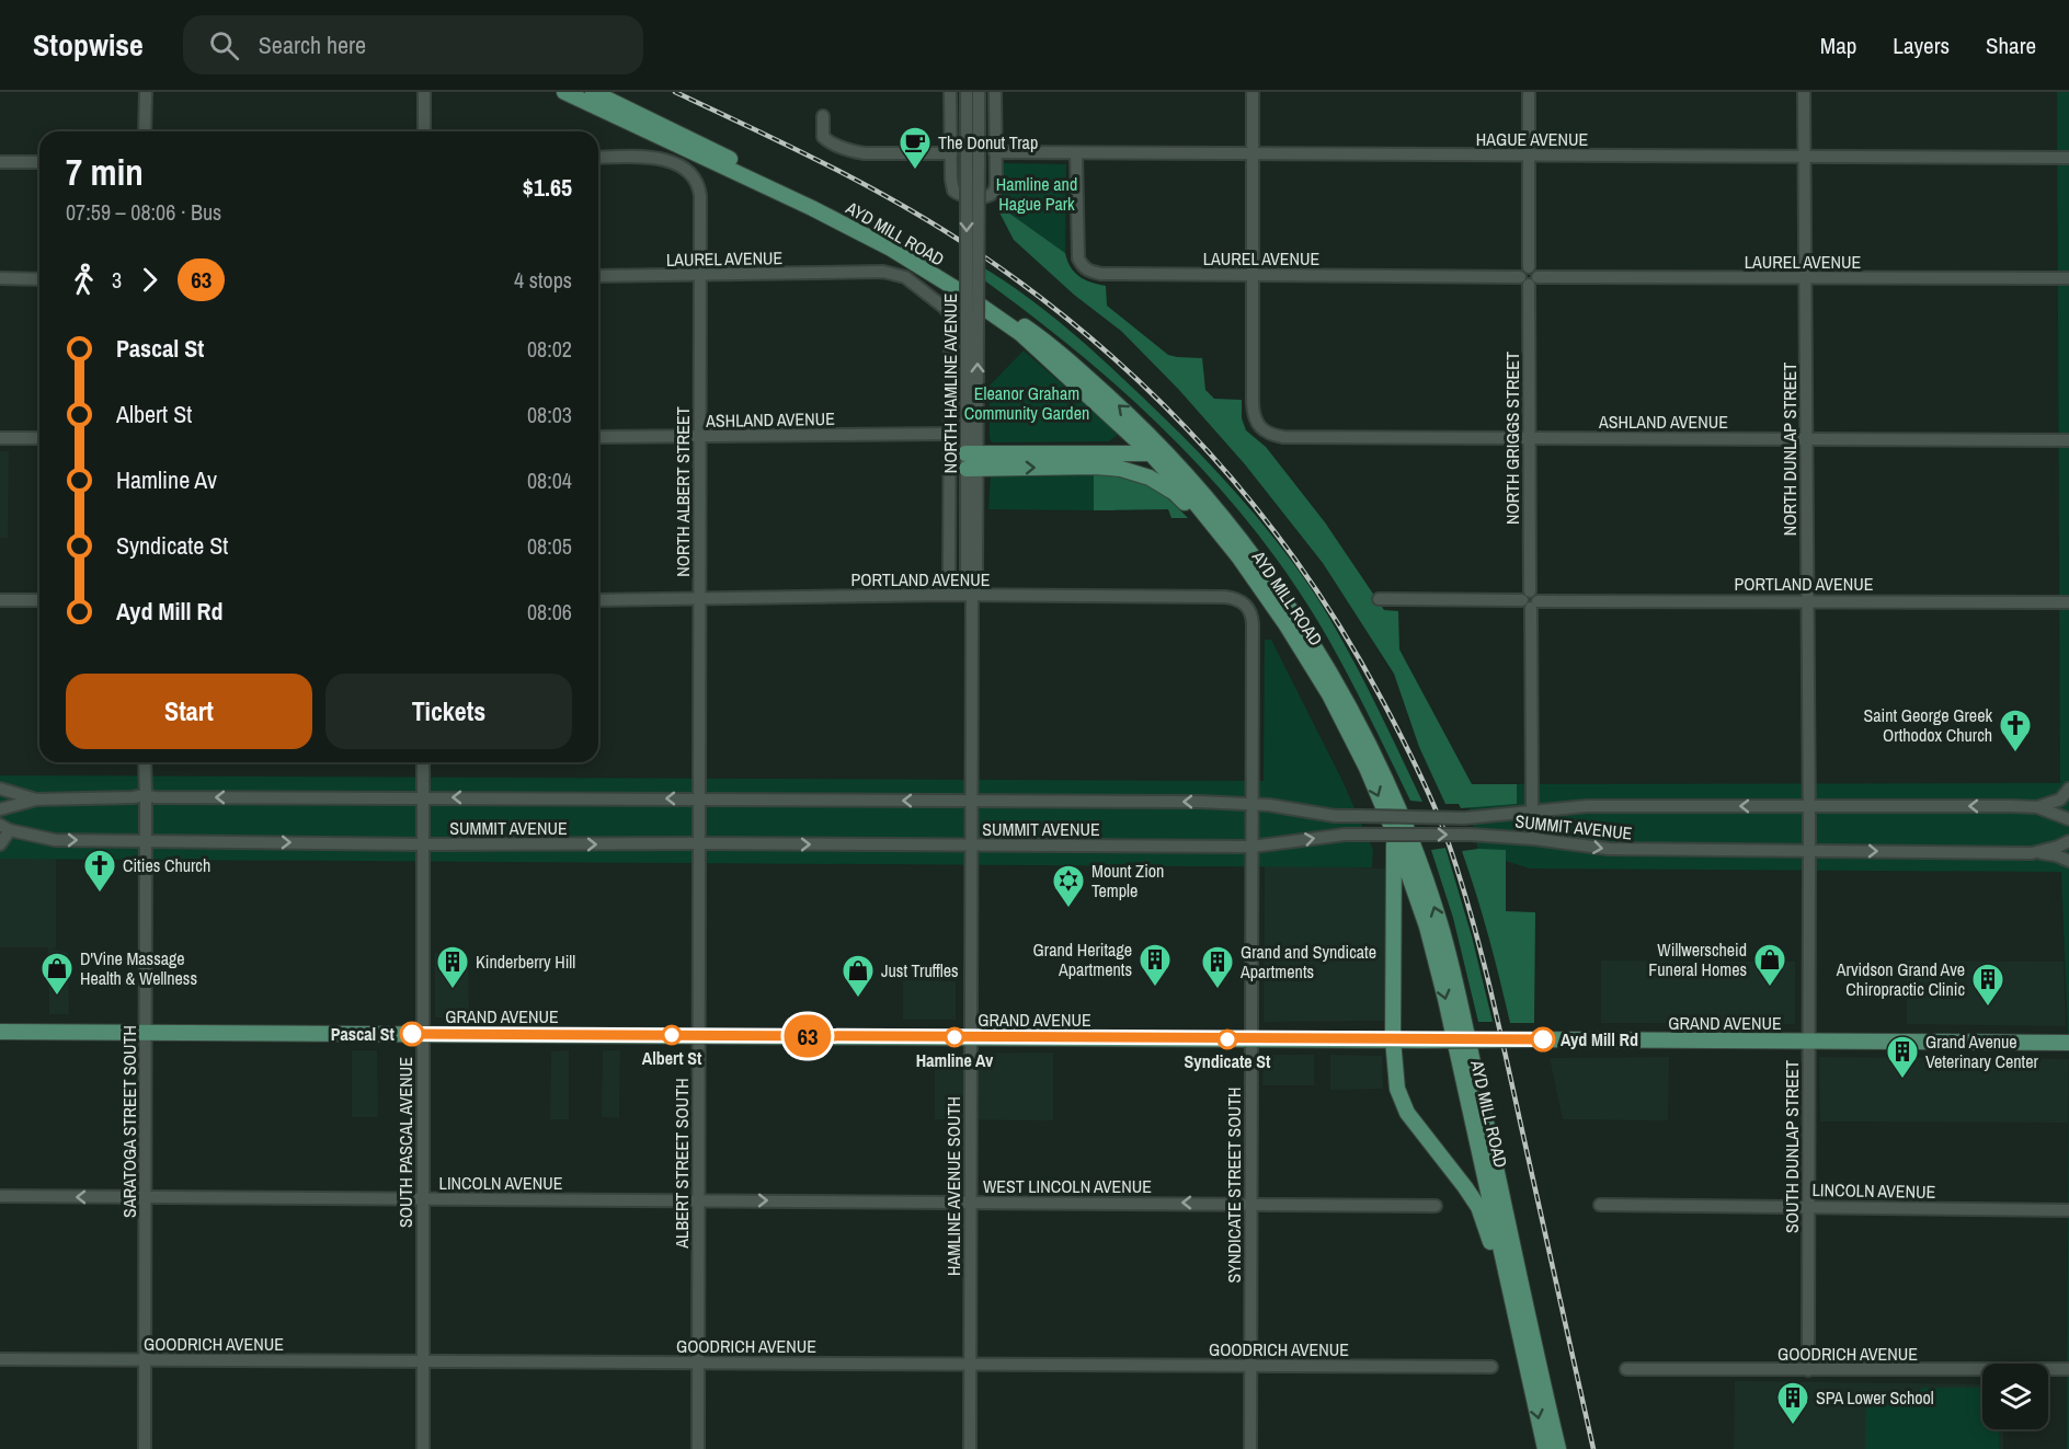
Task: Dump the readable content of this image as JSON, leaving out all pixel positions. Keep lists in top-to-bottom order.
{
  "streets": {
    "main road": ["AYD MILL ROAD", "GRAND AVENUE"],
    "street": [
      "HAGUE AVENUE",
      "LAUREL AVENUE",
      "NORTH HAMLINE AVENUE",
      "ASHLAND AVENUE",
      "NORTH GRIGGS STREET",
      "NORTH DUNLAP STREET",
      "NORTH ALBERT STREET",
      "PORTLAND AVENUE",
      "SUMMIT AVENUE",
      "SARATOGA STREET SOUTH",
      "SOUTH PASCAL AVENUE",
      "SOUTH DUNLAP STREET",
      "ALBERT STREET SOUTH",
      "LINCOLN AVENUE",
      "SYNDICATE STREET SOUTH",
      "HAMLINE AVENUE SOUTH",
      "WEST LINCOLN AVENUE",
      "GOODRICH AVENUE"
    ]
  },
  "crossings": [
    ["HAGUE AVENUE", "LAUREL AVENUE"],
    ["HAGUE AVENUE", "NORTH GRIGGS STREET"],
    ["HAGUE AVENUE", "NORTH DUNLAP STREET"],
    ["LAUREL AVENUE", "NORTH HAMLINE AVENUE"],
    ["LAUREL AVENUE", "ASHLAND AVENUE"],
    ["LAUREL AVENUE", "NORTH GRIGGS STREET"],
    ["LAUREL AVENUE", "NORTH DUNLAP STREET"],
    ["LAUREL AVENUE", "NORTH ALBERT STREET"],
    ["NORTH HAMLINE AVENUE", "ASHLAND AVENUE"],
    ["NORTH HAMLINE AVENUE", "PORTLAND AVENUE"],
    ["NORTH HAMLINE AVENUE", "SUMMIT AVENUE"],
    ["NORTH HAMLINE AVENUE", "HAMLINE AVENUE SOUTH"],
    ["ASHLAND AVENUE", "NORTH GRIGGS STREET"],
    ["ASHLAND AVENUE", "NORTH DUNLAP STREET"],
    ["ASHLAND AVENUE", "NORTH ALBERT STREET"],
    ["NORTH GRIGGS STREET", "PORTLAND AVENUE"],
    ["NORTH GRIGGS STREET", "SUMMIT AVENUE"],
    ["NORTH DUNLAP STREET", "PORTLAND AVENUE"],
    ["NORTH DUNLAP STREET", "SUMMIT AVENUE"],
    ["NORTH DUNLAP STREET", "SOUTH DUNLAP STREET"],
    ["NORTH ALBERT STREET", "PORTLAND AVENUE"],
    ["NORTH ALBERT STREET", "SUMMIT AVENUE"],
    ["NORTH ALBERT STREET", "ALBERT STREET SOUTH"],
    ["PORTLAND AVENUE", "SYNDICATE STREET SOUTH"],
    ["SUMMIT AVENUE", "SARATOGA STREET SOUTH"],
    ["SUMMIT AVENUE", "SOUTH PASCAL AVENUE"],
    ["SUMMIT AVENUE", "SOUTH DUNLAP STREET"],
    ["SUMMIT AVENUE", "ALBERT STREET SOUTH"],
    ["SUMMIT AVENUE", "SYNDICATE STREET SOUTH"],
    ["SUMMIT AVENUE", "HAMLINE AVENUE SOUTH"],
    ["GRAND AVENUE", "SARATOGA STREET SOUTH"],
    ["GRAND AVENUE", "SOUTH PASCAL AVENUE"],
    ["GRAND AVENUE", "SOUTH DUNLAP STREET"],
    ["GRAND AVENUE", "ALBERT STREET SOUTH"],
    ["GRAND AVENUE", "SYNDICATE STREET SOUTH"],
    ["GRAND AVENUE", "HAMLINE AVENUE SOUTH"],
    ["SARATOGA STREET SOUTH", "LINCOLN AVENUE"],
    ["SARATOGA STREET SOUTH", "GOODRICH AVENUE"],
    ["SOUTH PASCAL AVENUE", "LINCOLN AVENUE"],
    ["SOUTH PASCAL AVENUE", "GOODRICH AVENUE"],
    ["SOUTH DUNLAP STREET", "LINCOLN AVENUE"],
    ["SOUTH DUNLAP STREET", "GOODRICH AVENUE"],
    ["ALBERT STREET SOUTH", "LINCOLN AVENUE"],
    ["ALBERT STREET SOUTH", "WEST LINCOLN AVENUE"],
    ["ALBERT STREET SOUTH", "GOODRICH AVENUE"],
    ["LINCOLN AVENUE", "WEST LINCOLN AVENUE"],
    ["SYNDICATE STREET SOUTH", "WEST LINCOLN AVENUE"],
    ["SYNDICATE STREET SOUTH", "GOODRICH AVENUE"],
    ["HAMLINE AVENUE SOUTH", "WEST LINCOLN AVENUE"],
    ["HAMLINE AVENUE SOUTH", "GOODRICH AVENUE"]
  ],
  "parks": ["Hamline and Hague Park", "Eleanor Graham Community Garden"],
  "places": {
    "cafe": ["The Donut Trap"],
    "church": ["Saint George Greek Orthodox Church", "Cities Church"],
    "synagogue": ["Mount Zion Temple"],
    "building": [
      "Grand Heritage Apartments",
      "Kinderberry Hill",
      "Grand and Syndicate Apartments",
      "Arvidson Grand Ave Chiropractic Clinic",
      "Grand Avenue Veterinary Center",
      "SPA Lower School"
    ],
    "shop": ["Willwerscheid Funeral Homes", "D'Vine Massage Health & Wellness", "Just Truffles"],
    "other": [
      "Pascal St",
      "Albert St",
      "Hamline Av",
      "Syndicate St",
      "Ayd Mill Rd"
    ]
  },
  "lines": ["bus line 63"],
  "page": {
    "header": "Stopwise",
    "search": "Search here",
    "nav": ["Map", "Layers", "Share"],
    "on_map": "63",
    "heading": ["7 min", "07:59 – 08:06 · Bus", "$1.65"],
    "legs": ["3", "63", "4 stops"],
    "list": [
      {
        "name": "Pascal St",
        "value": "08:02"
      },
      {
        "name": "Albert St",
        "value": "08:03"
      },
      {
        "name": "Hamline Av",
        "value": "08:04"
      },
      {
        "name": "Syndicate St",
        "value": "08:05"
      },
      {
        "name": "Ayd Mill Rd",
        "value": "08:06"
      }
    ],
    "buttons": ["Start", "Tickets"]
  }
}
